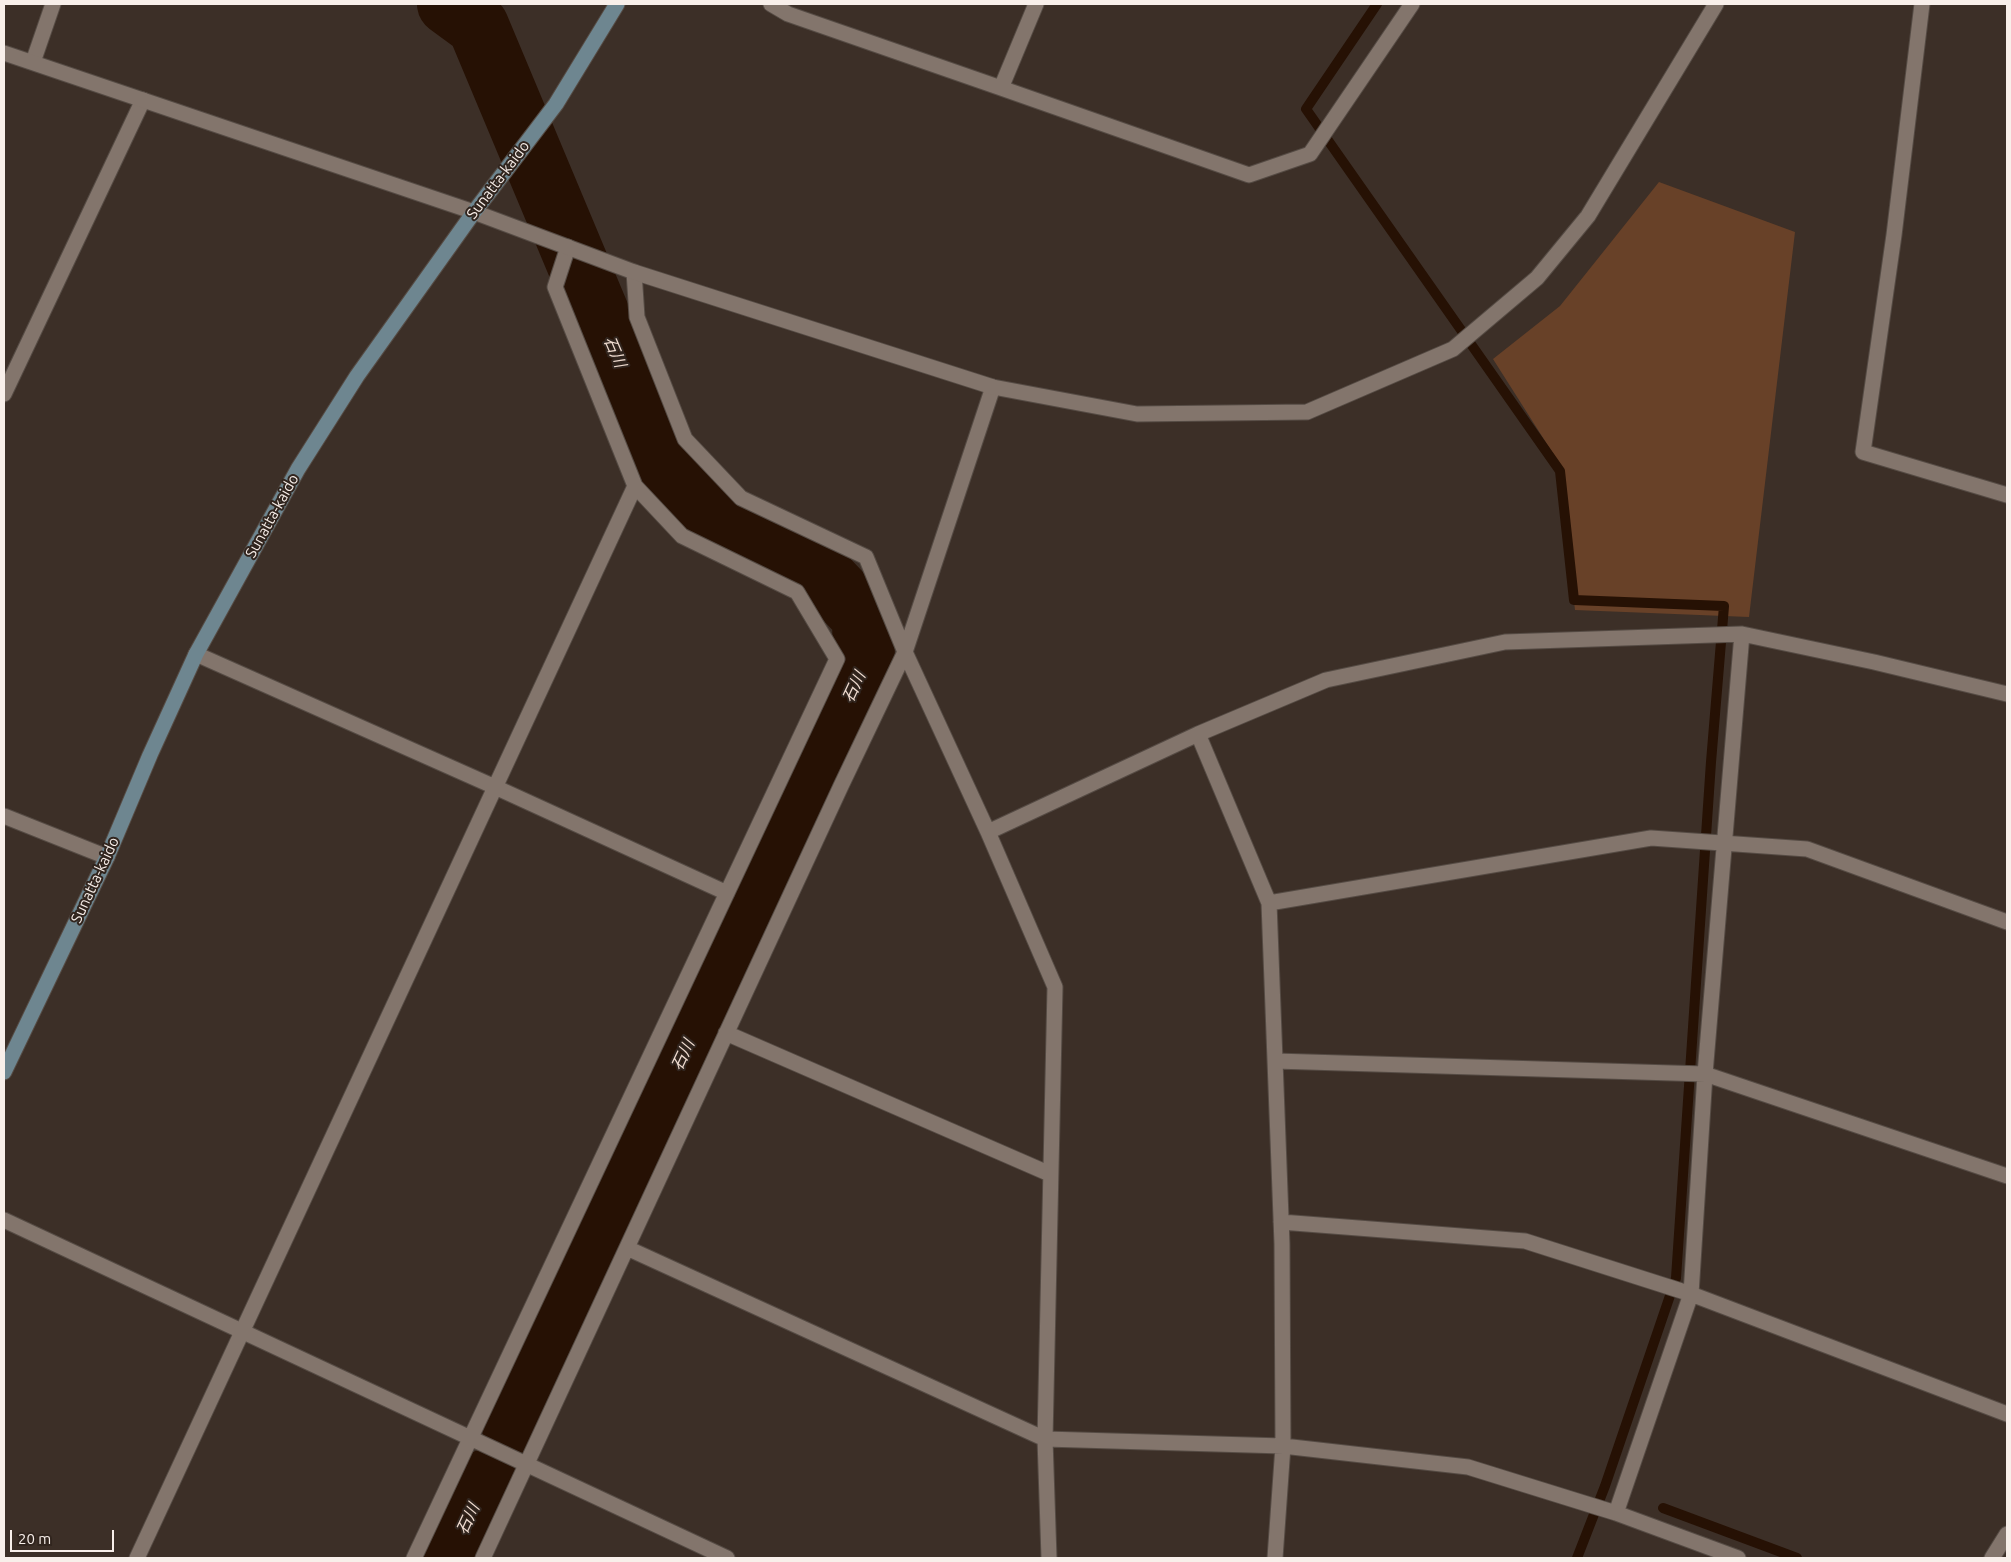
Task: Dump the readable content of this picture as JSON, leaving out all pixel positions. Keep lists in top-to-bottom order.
{
  "streets": {
    "main road": ["Sunatta-kaido"]
  },
  "water": ["石川"],
  "scale_bar": "20 m"
}
